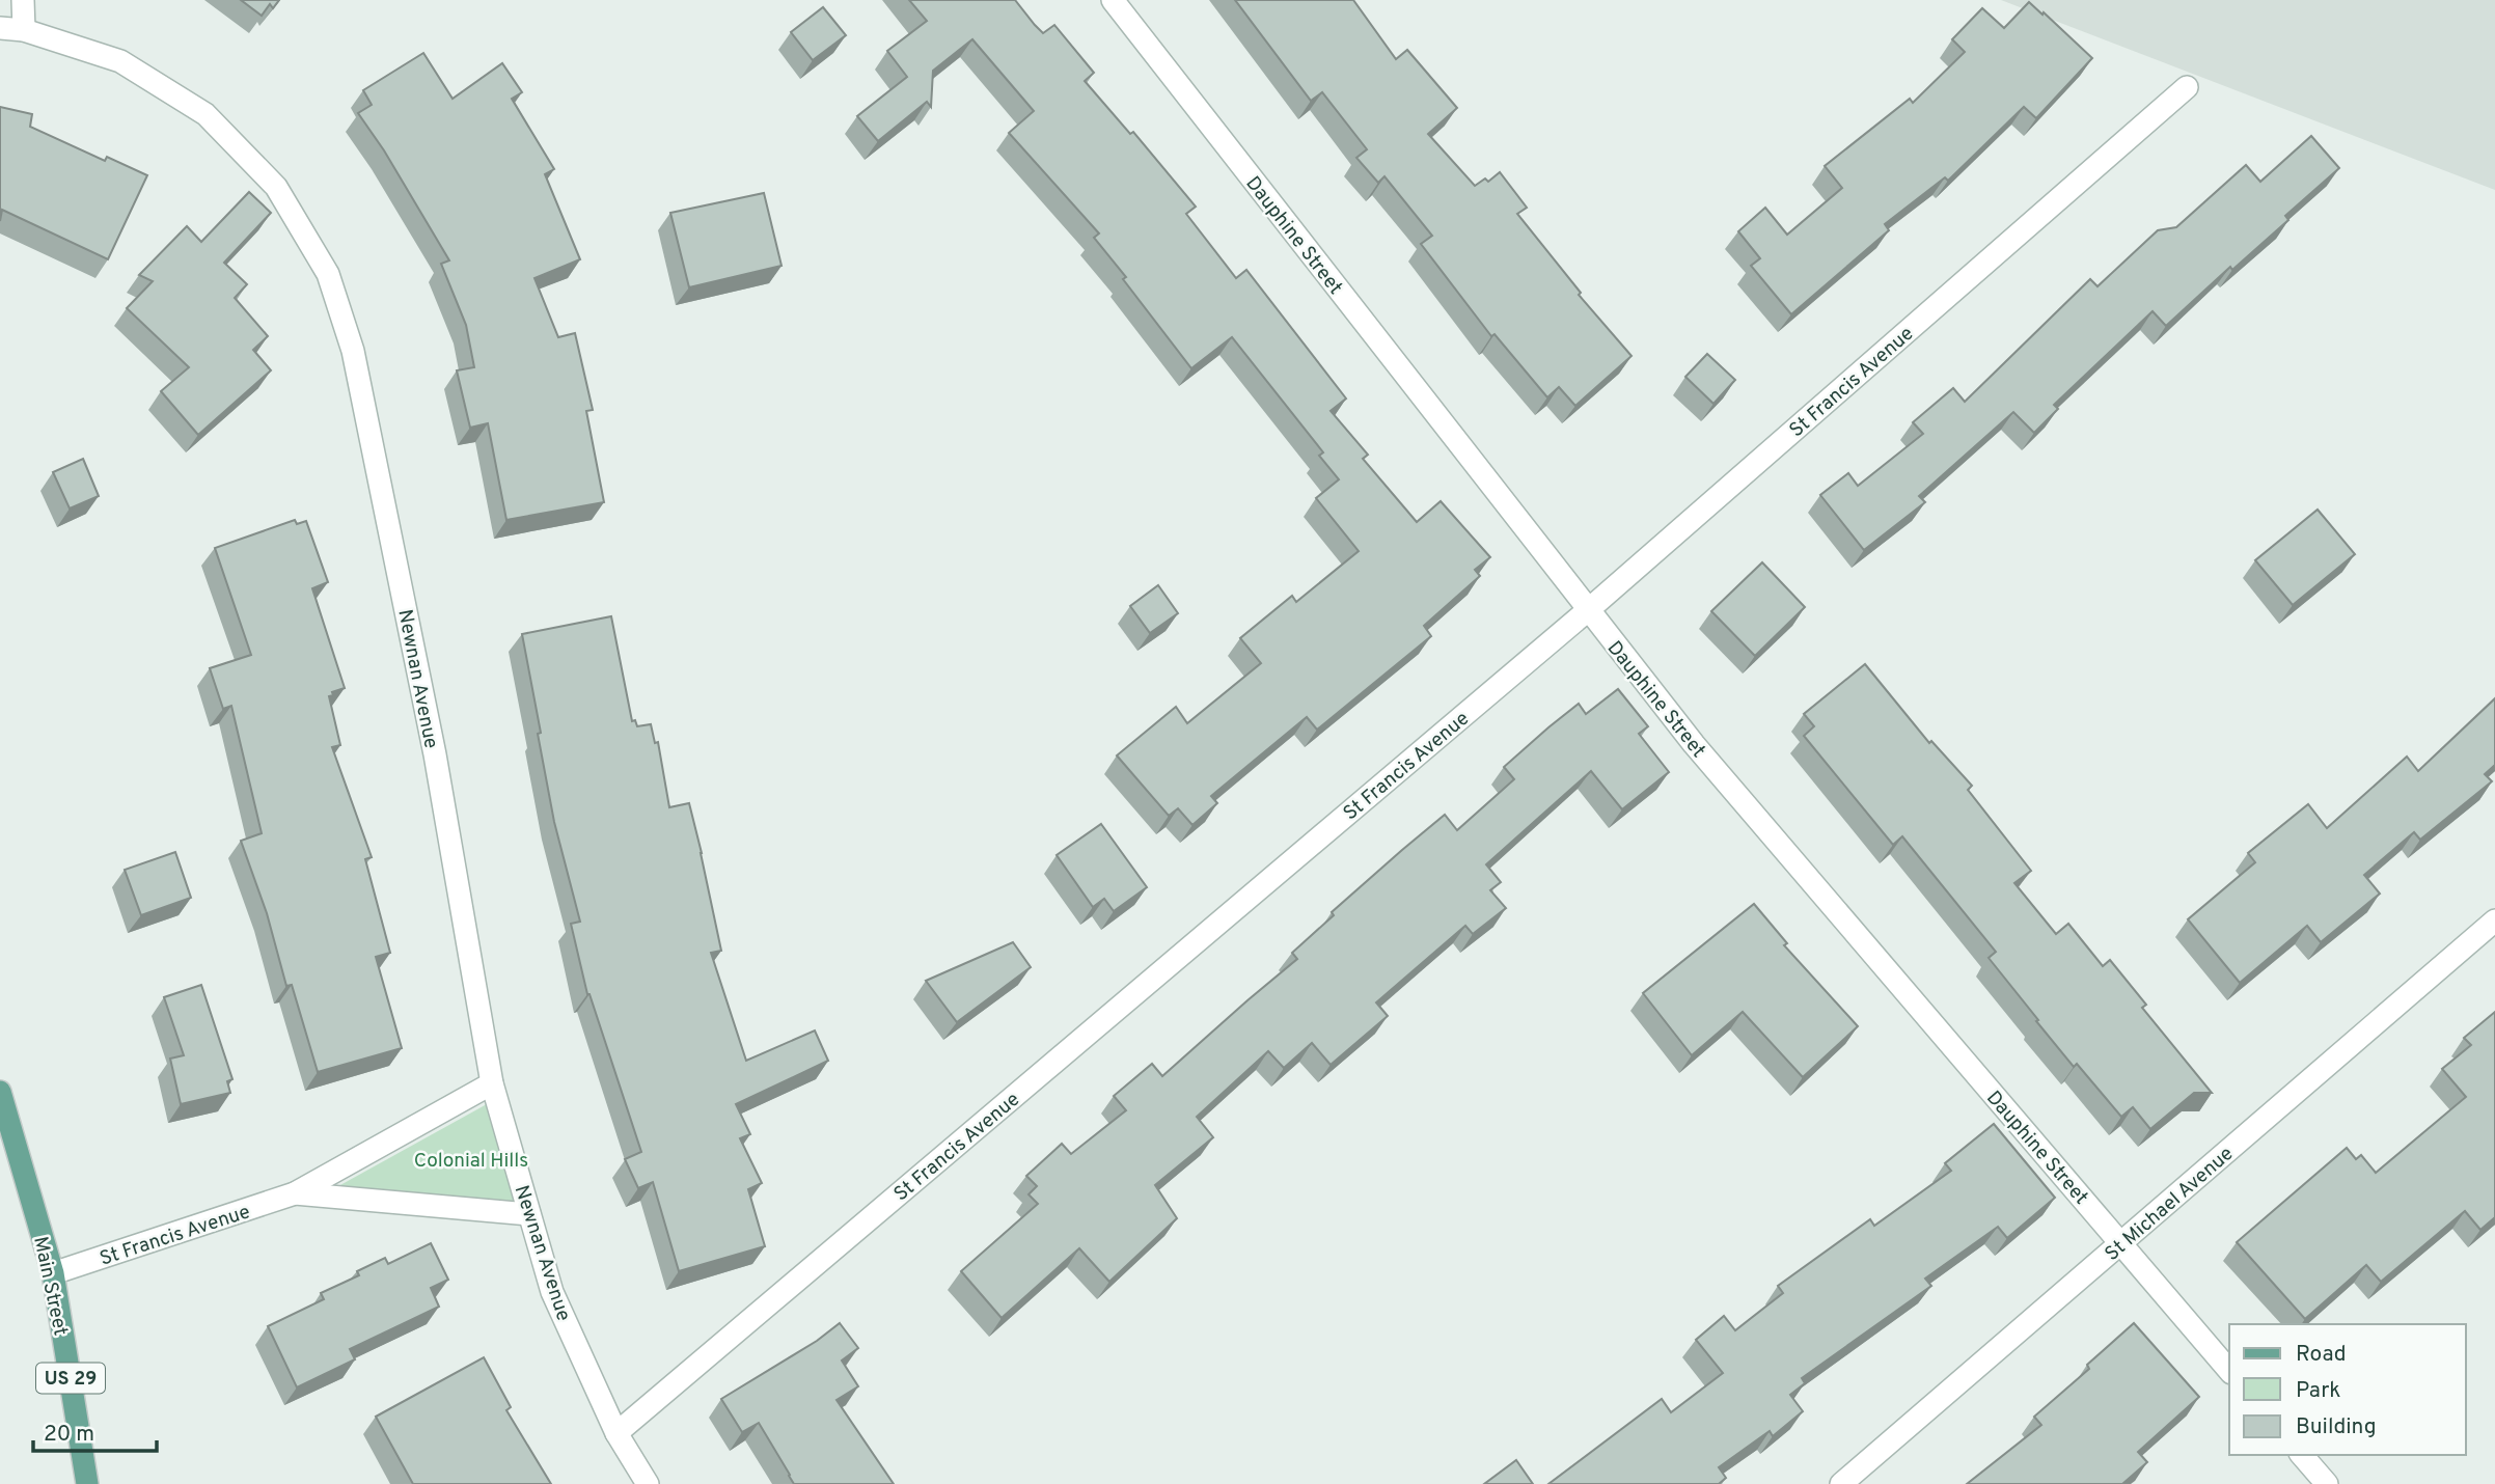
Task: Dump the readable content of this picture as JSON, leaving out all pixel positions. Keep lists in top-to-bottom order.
{
  "streets": {
    "main road": ["Main Street", "US 29"],
    "street": [
      "Dauphine Street",
      "St Francis Avenue",
      "Newnan Avenue",
      "St Michael Avenue"
    ]
  },
  "crossings": [
    ["Dauphine Street", "St Francis Avenue"],
    ["Dauphine Street", "St Michael Avenue"],
    ["St Francis Avenue", "Newnan Avenue"],
    ["St Francis Avenue", "Main Street"]
  ],
  "parks": ["Colonial Hills"],
  "legend": ["Road", "Park", "Building"],
  "scale_bar": "20 m"
}
